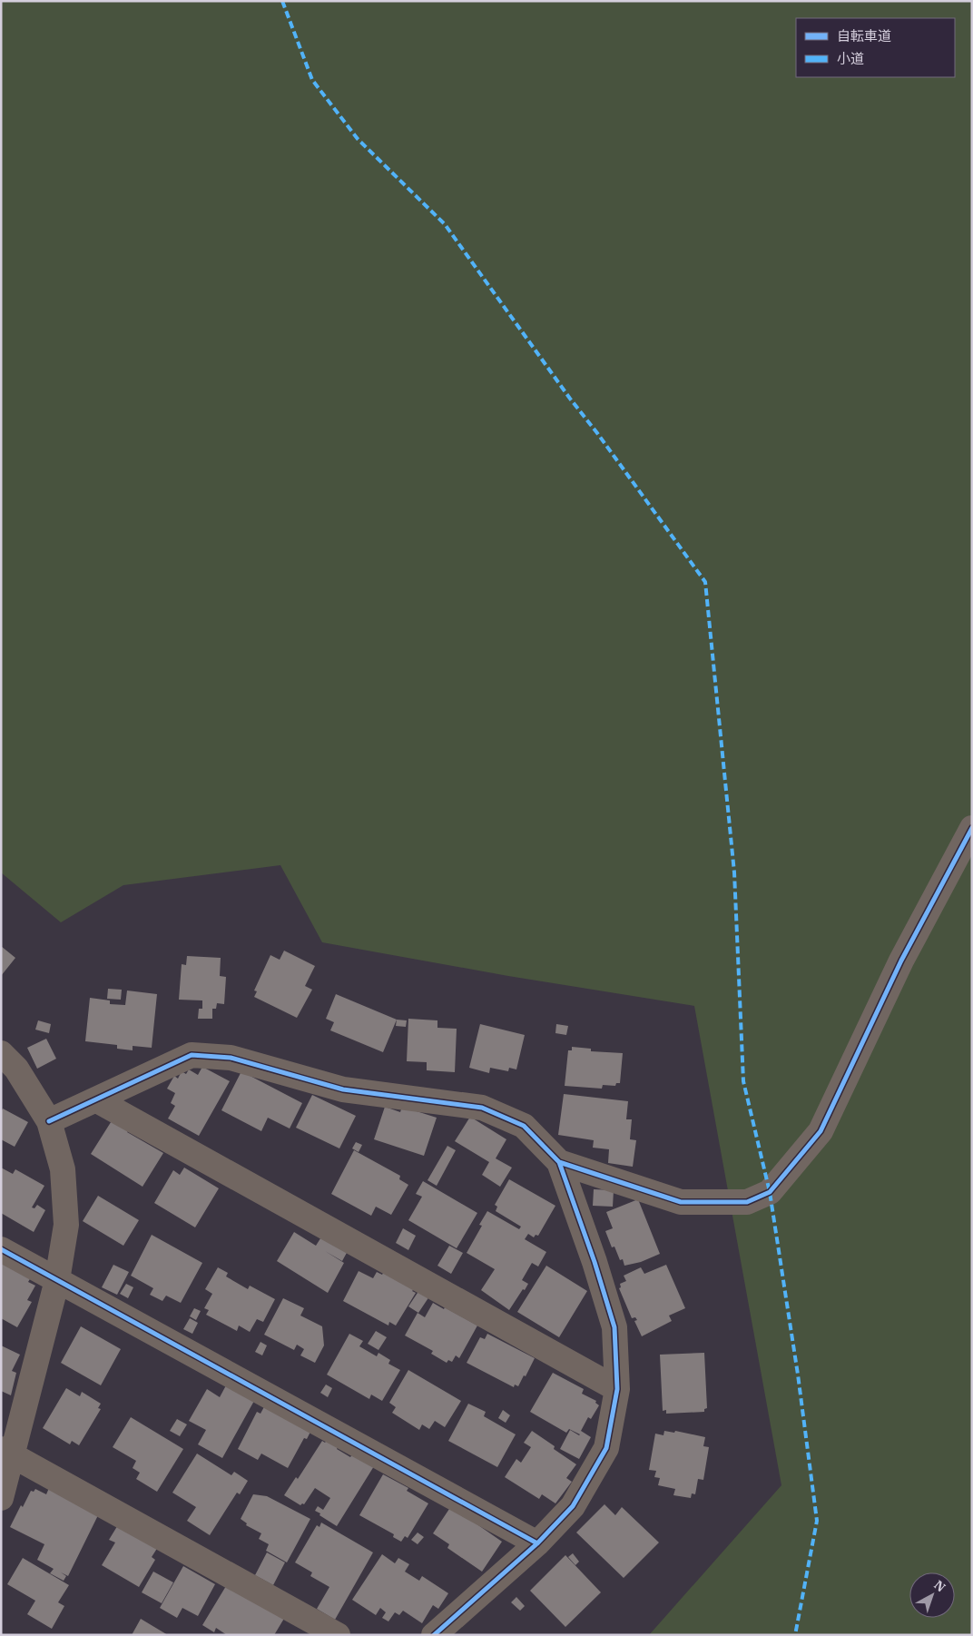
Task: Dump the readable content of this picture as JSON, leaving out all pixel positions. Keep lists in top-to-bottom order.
{
  "legend": ["自転車道", "小道"],
  "north": "top right"
}
